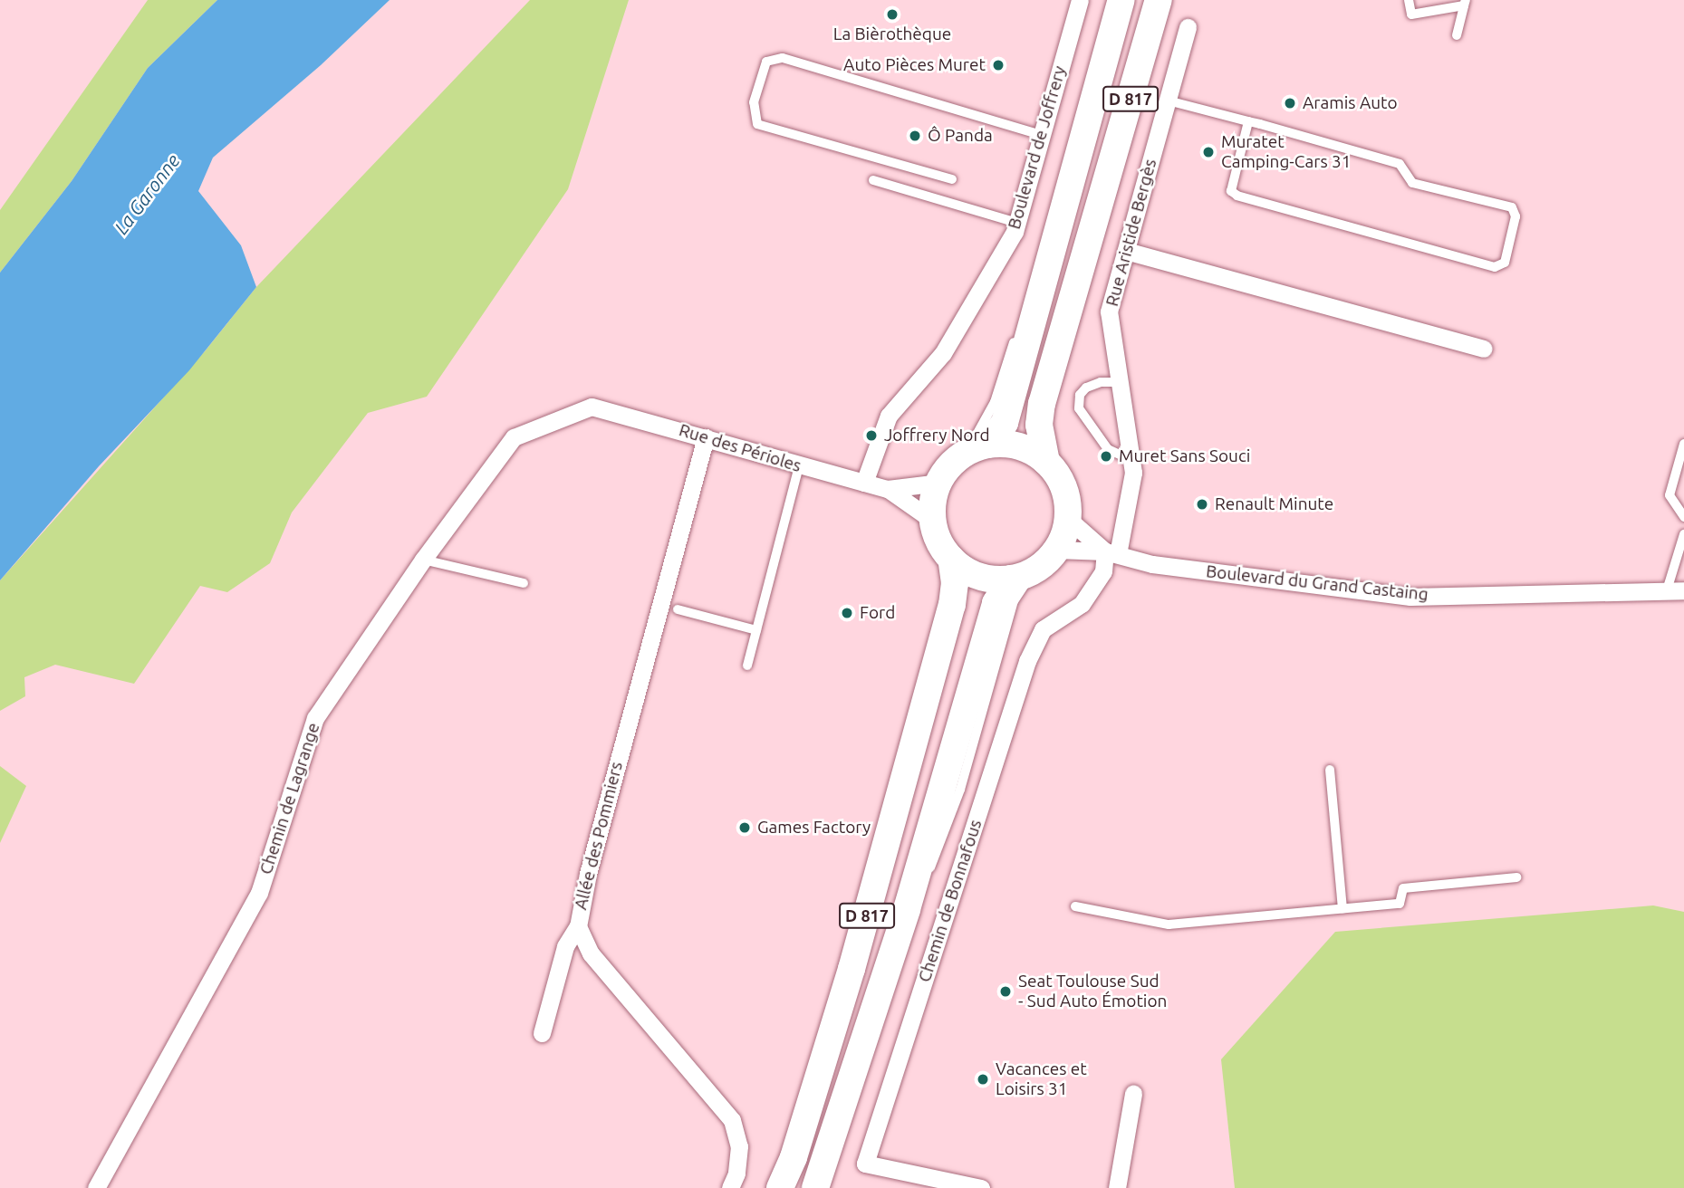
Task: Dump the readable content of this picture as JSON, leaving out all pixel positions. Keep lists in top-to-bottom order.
{
  "streets": {
    "main road": ["D 817"],
    "street": [
      "Boulevard de Joffrery",
      "Rue Aristide Bergès",
      "Rue des Périoles",
      "Boulevard du Grand Castaing",
      "Chemin de Lagrange",
      "Allée des Pommiers",
      "Chemin de Bonnafous"
    ]
  },
  "crossings": [
    ["D 817", "Rue des Périoles"],
    ["D 817", "Boulevard du Grand Castaing"],
    ["Boulevard de Joffrery", "Rue des Périoles"],
    ["Rue Aristide Bergès", "Boulevard du Grand Castaing"],
    ["Rue Aristide Bergès", "Chemin de Bonnafous"],
    ["Rue des Périoles", "Boulevard du Grand Castaing"],
    ["Rue des Périoles", "Chemin de Lagrange"],
    ["Rue des Périoles", "Allée des Pommiers"],
    ["Boulevard du Grand Castaing", "Chemin de Bonnafous"]
  ],
  "water": ["La Garonne"],
  "places": [
    "La Bièrothèque",
    "Auto Pièces Muret",
    "Aramis Auto",
    "Ô Panda",
    "Muratet Camping-Cars 31",
    "Joffrery Nord",
    "Muret Sans Souci",
    "Renault Minute",
    "Ford",
    "Games Factory",
    "Seat Toulouse Sud - Sud Auto Émotion",
    "Vacances et Loisirs 31"
  ]
}
